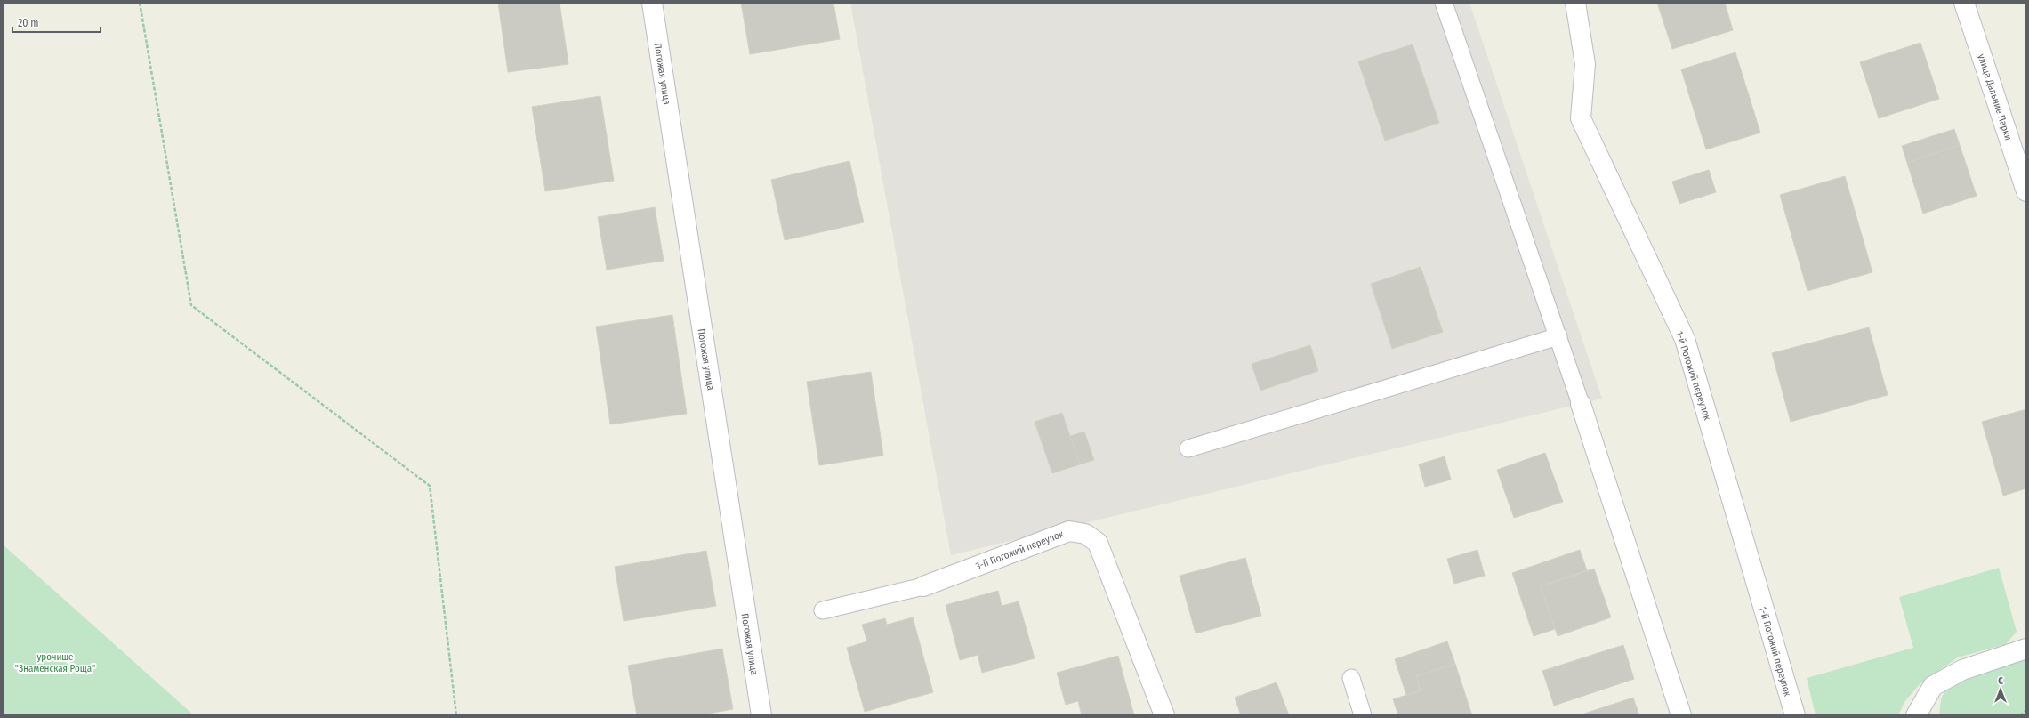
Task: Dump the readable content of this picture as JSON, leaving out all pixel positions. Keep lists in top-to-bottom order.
{
  "streets": {
    "street": [
      "Погожая улица",
      "улица Дальние Парки",
      "1-й Погожий переулок",
      "3-й Погожий переулок"
    ]
  },
  "parks": ["урочище \"Знаменская Роща\""],
  "scale_bar": "20 m",
  "north": "top"
}
